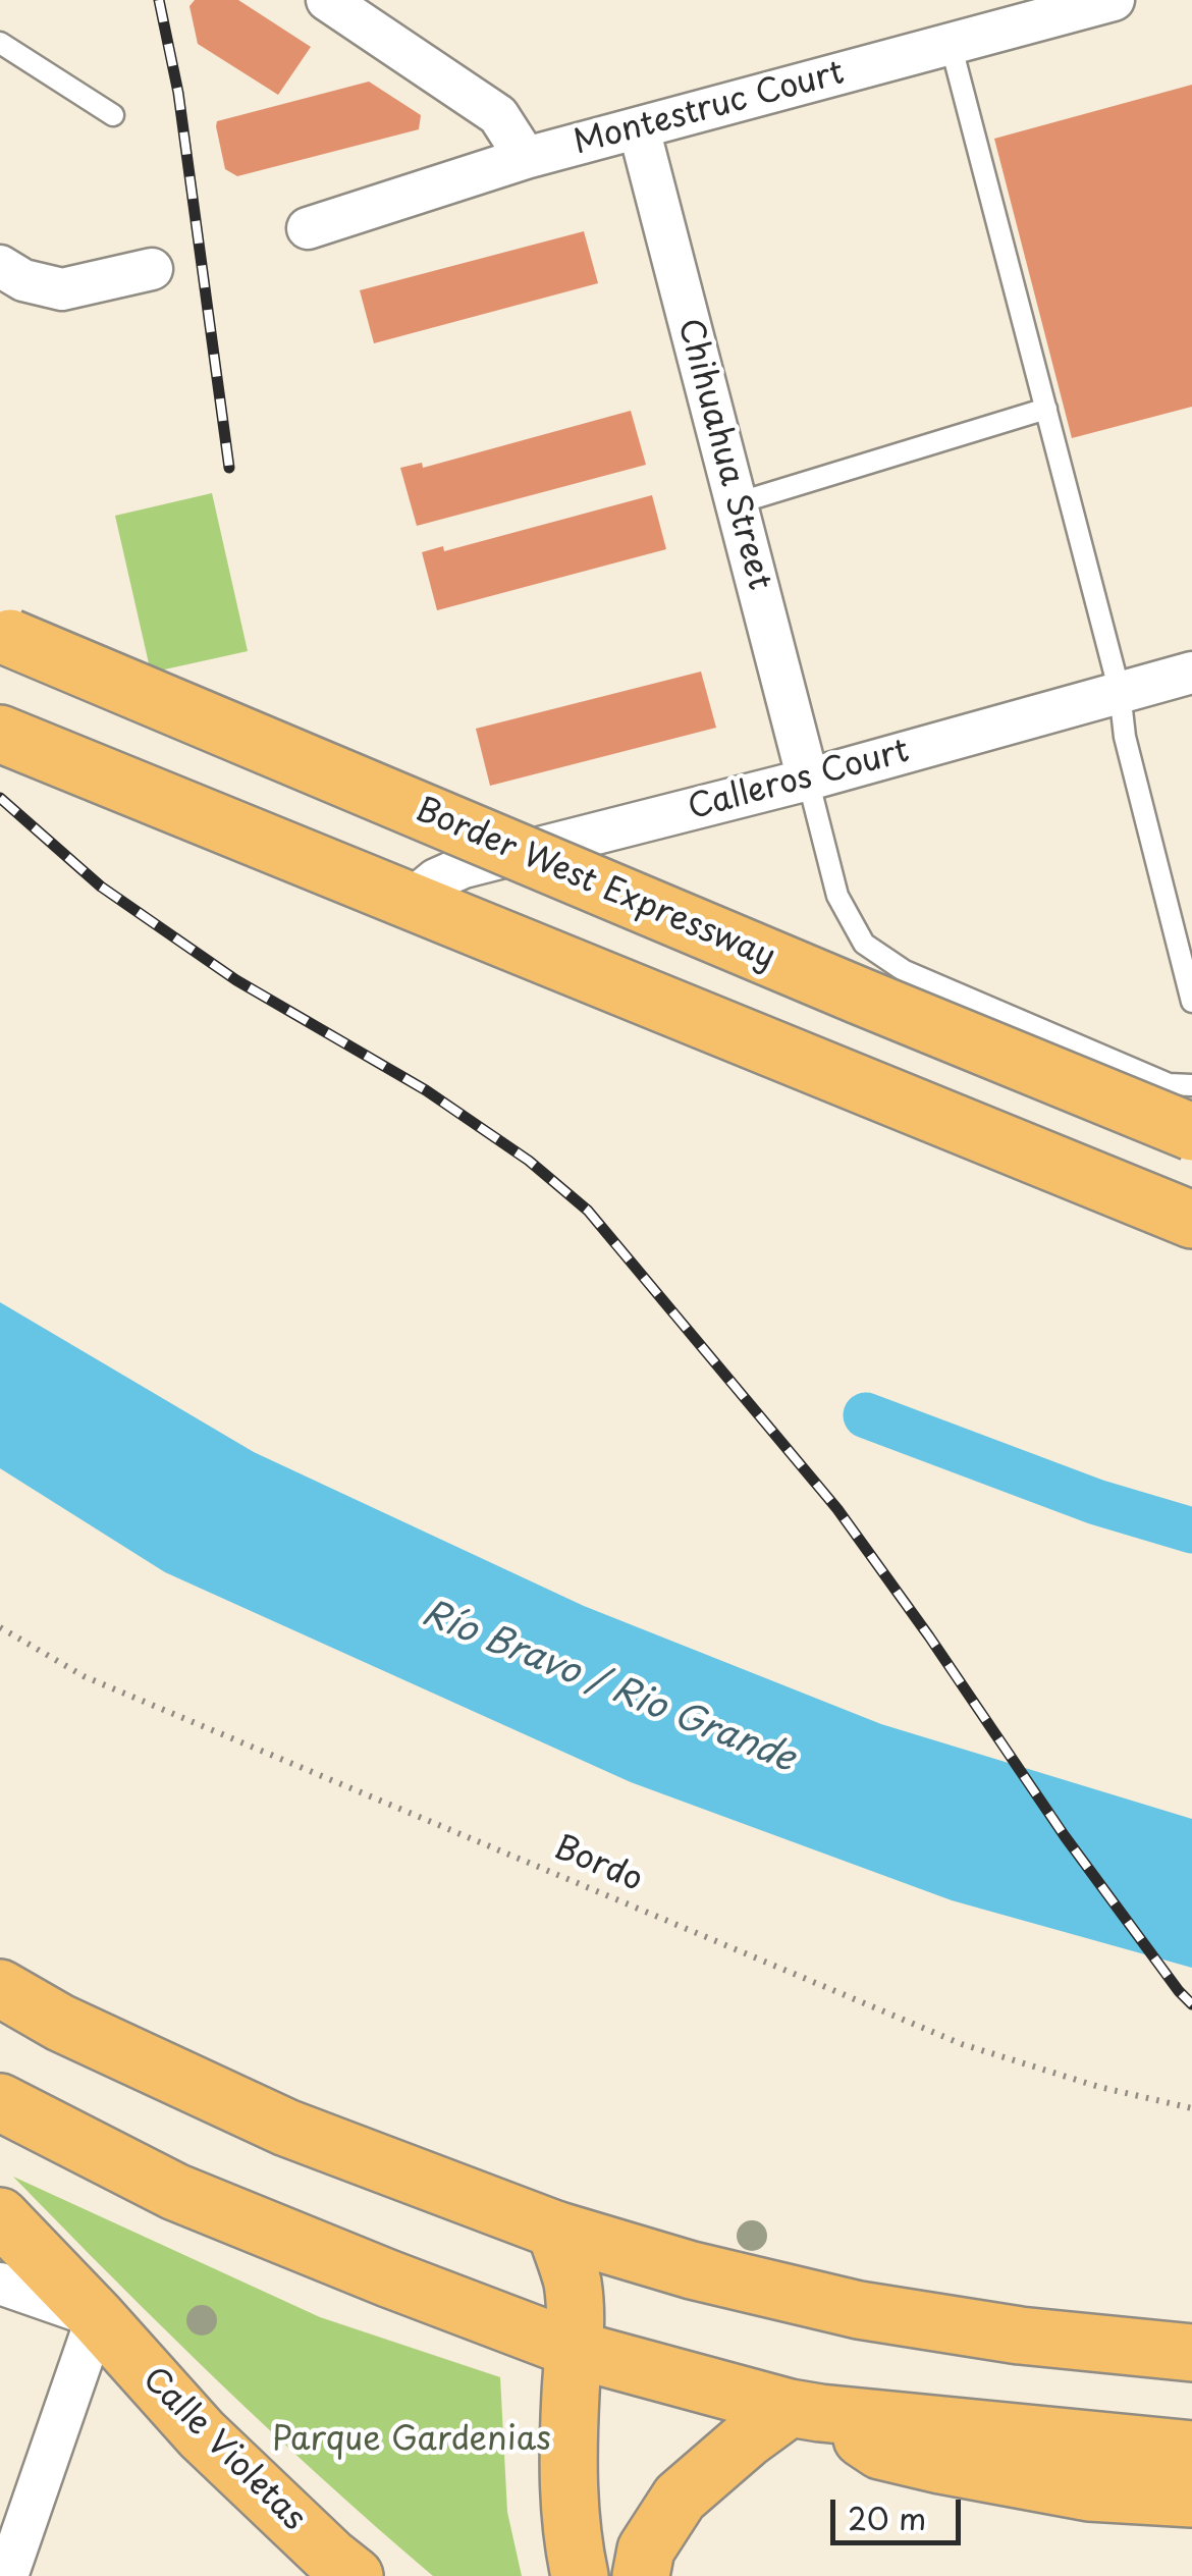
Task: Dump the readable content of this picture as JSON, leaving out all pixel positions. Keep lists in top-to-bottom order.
{
  "streets": {
    "main road": ["Border West Expressway", "Calle Violetas"],
    "street": ["Montestruc Court", "Chihuahua Street", "Calleros Court"],
    "path": ["Bordo"]
  },
  "crossings": [
    ["Montestruc Court", "Chihuahua Street"],
    ["Chihuahua Street", "Calleros Court"]
  ],
  "water": ["Río Bravo / Rio Grande"],
  "parks": ["Parque Gardenias"],
  "scale_bar": "20 m"
}
